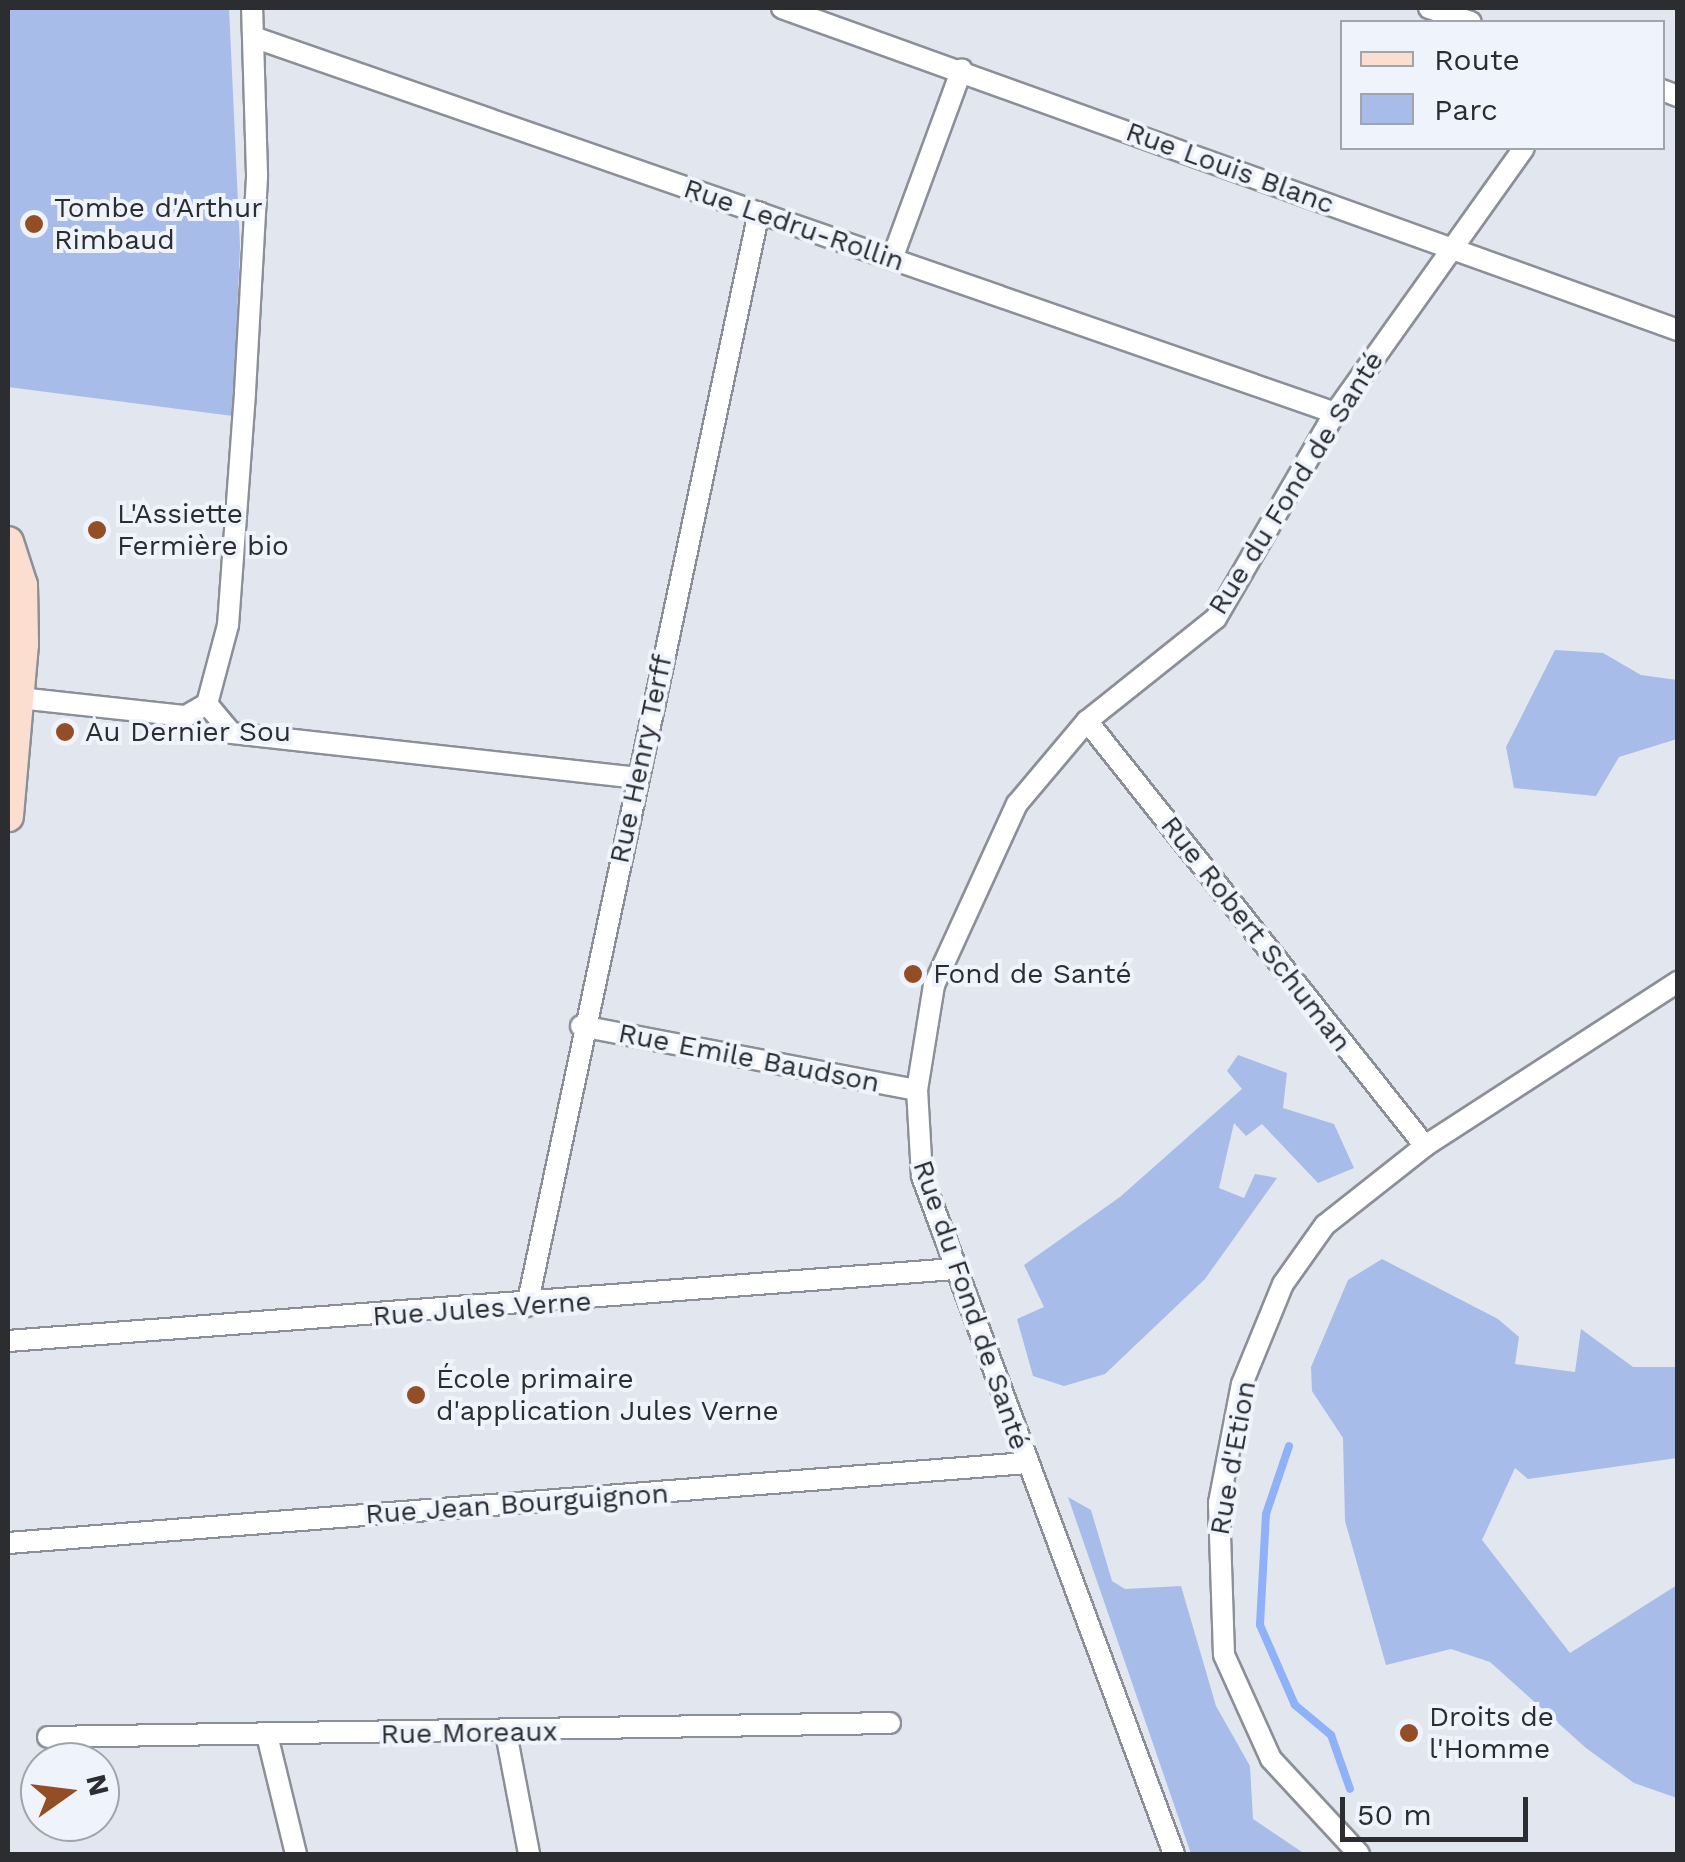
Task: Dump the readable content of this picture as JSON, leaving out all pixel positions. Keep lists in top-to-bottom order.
{
  "streets": {
    "street": [
      "Rue Louis Blanc",
      "Rue Ledru-Rollin",
      "Rue du Fond de Santé",
      "Rue Henry Terff",
      "Rue Robert Schuman",
      "Rue Emile Baudson",
      "Rue Jules Verne",
      "Rue d'Etion",
      "Rue Jean Bourguignon",
      "Rue Moreaux"
    ]
  },
  "crossings": [
    ["Rue Louis Blanc", "Rue du Fond de Santé"],
    ["Rue Ledru-Rollin", "Rue du Fond de Santé"],
    ["Rue Ledru-Rollin", "Rue Henry Terff"],
    ["Rue du Fond de Santé", "Rue Robert Schuman"],
    ["Rue du Fond de Santé", "Rue Emile Baudson"],
    ["Rue du Fond de Santé", "Rue Jules Verne"],
    ["Rue du Fond de Santé", "Rue Jean Bourguignon"],
    ["Rue Henry Terff", "Rue Emile Baudson"],
    ["Rue Henry Terff", "Rue Jules Verne"],
    ["Rue Robert Schuman", "Rue d'Etion"]
  ],
  "places": [
    "Tombe d'Arthur Rimbaud",
    "L'Assiette Fermière bio",
    "Au Dernier Sou",
    "Fond de Santé",
    "École primaire d'application Jules Verne",
    "Droits de l'Homme"
  ],
  "legend": ["Route", "Parc"],
  "scale_bar": "50 m",
  "north": "right"
}
